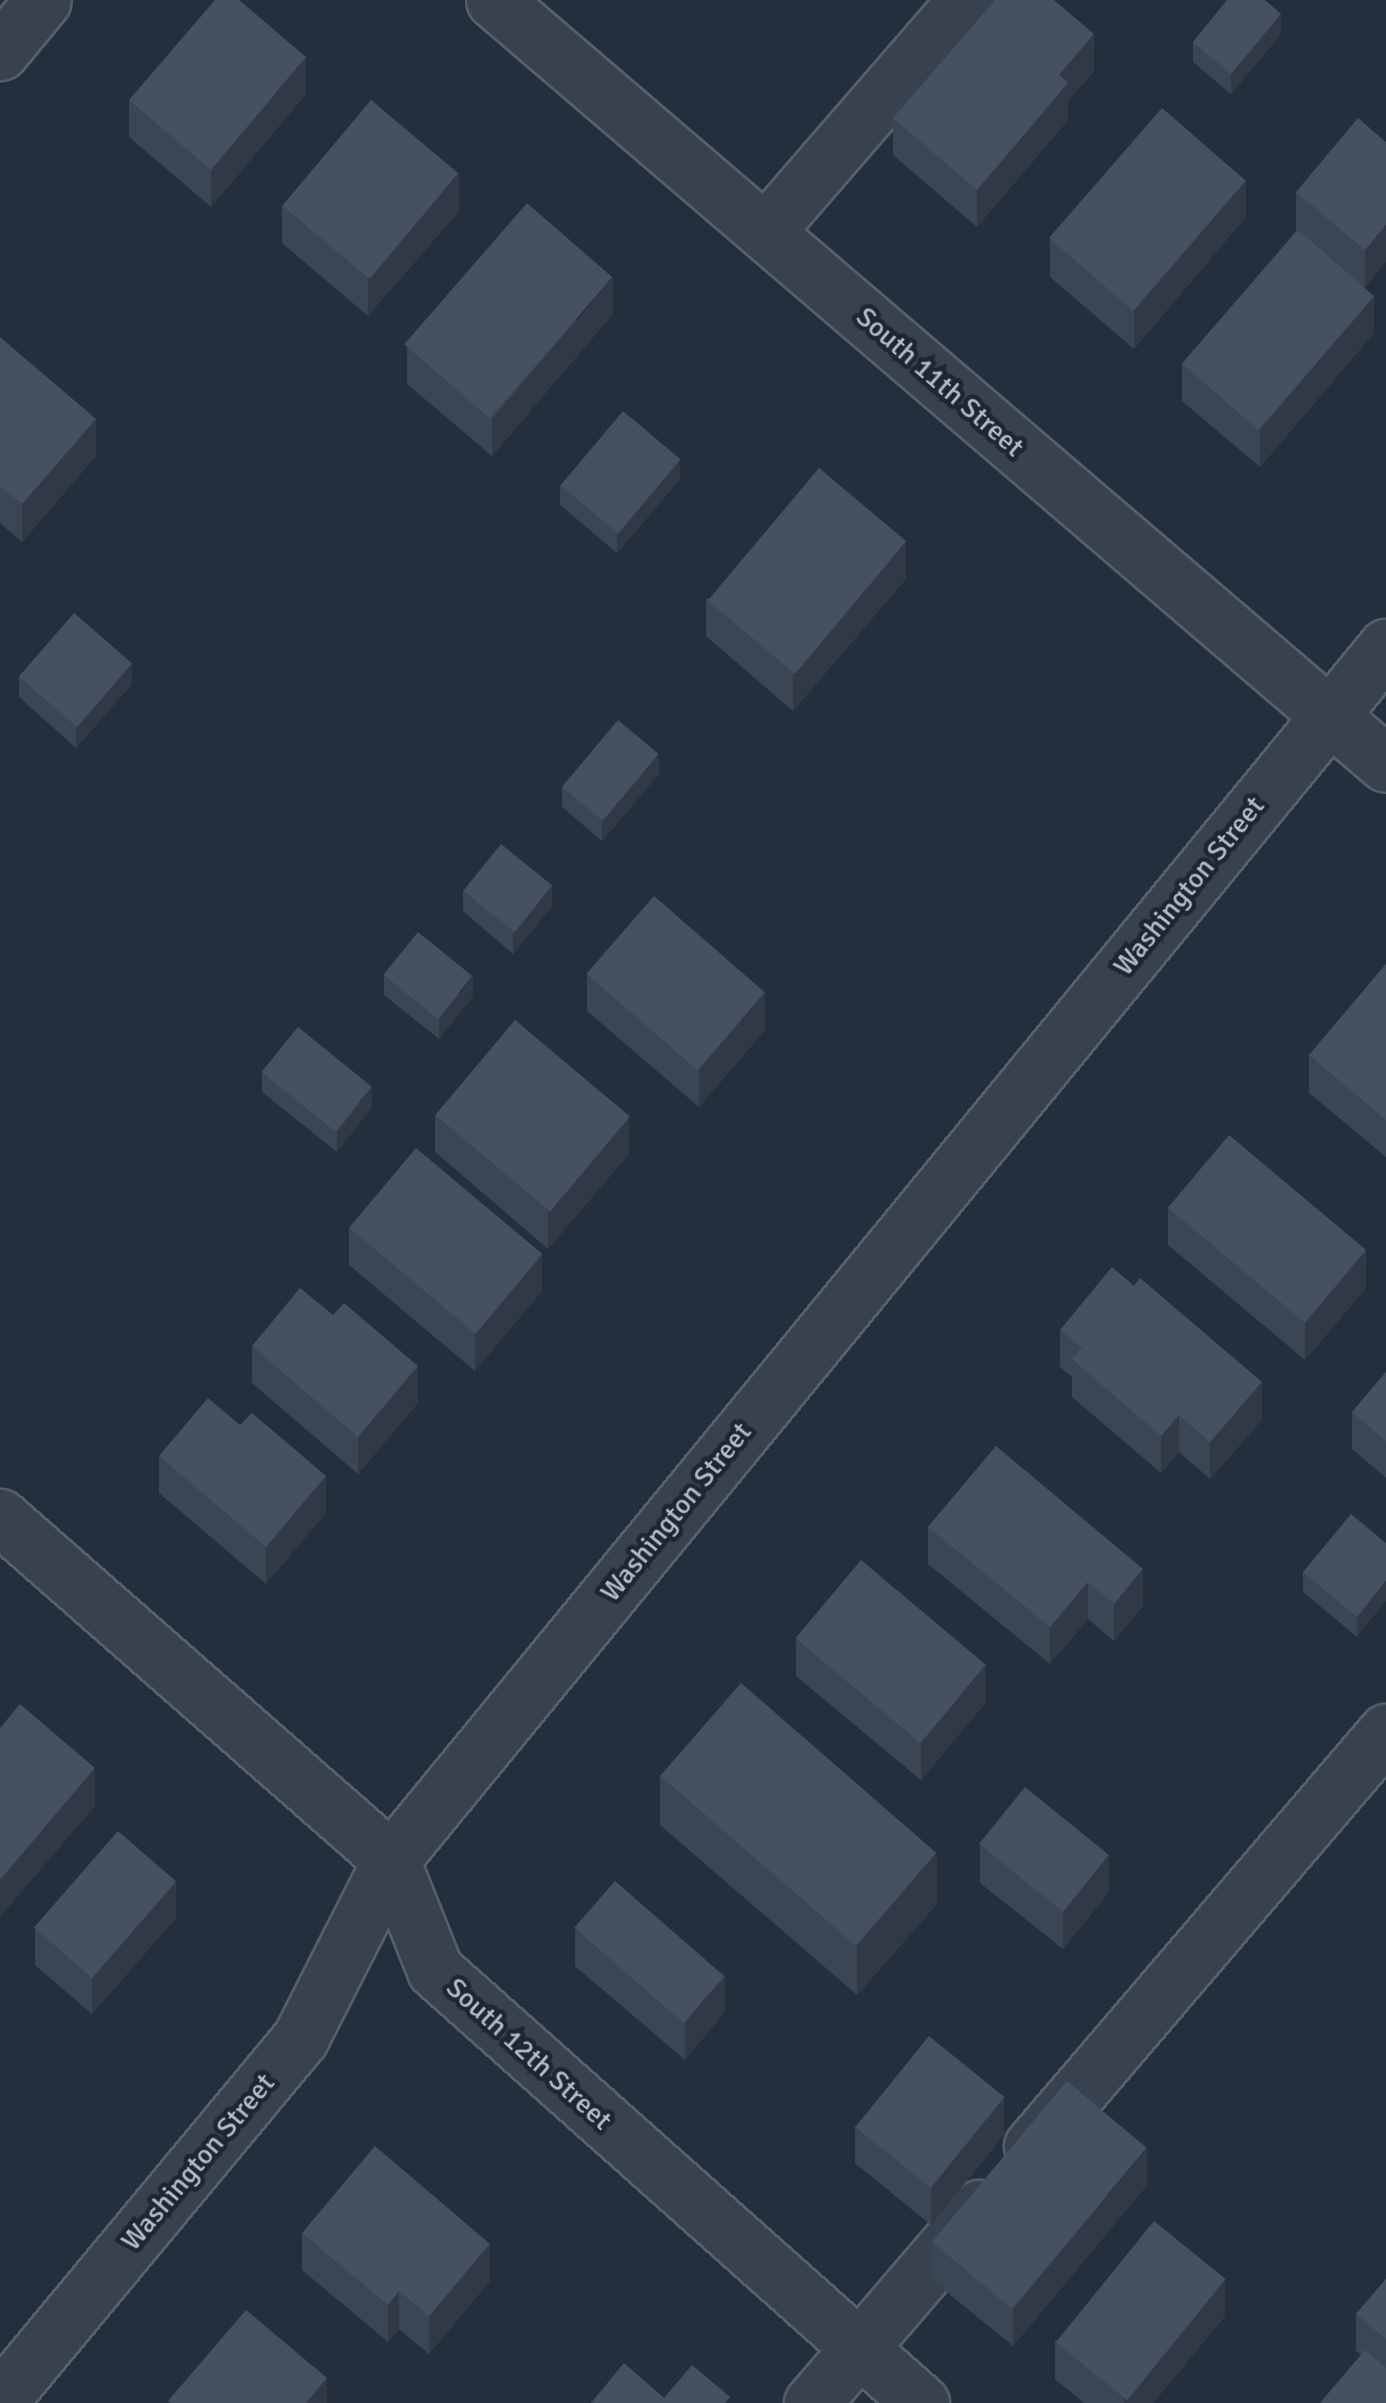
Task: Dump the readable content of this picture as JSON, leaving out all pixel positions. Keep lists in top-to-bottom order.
{
  "streets": {
    "street": ["South 11th Street", "Washington Street", "South 12th Street"]
  },
  "crossings": [
    ["South 11th Street", "Washington Street"],
    ["Washington Street", "South 12th Street"]
  ]
}
